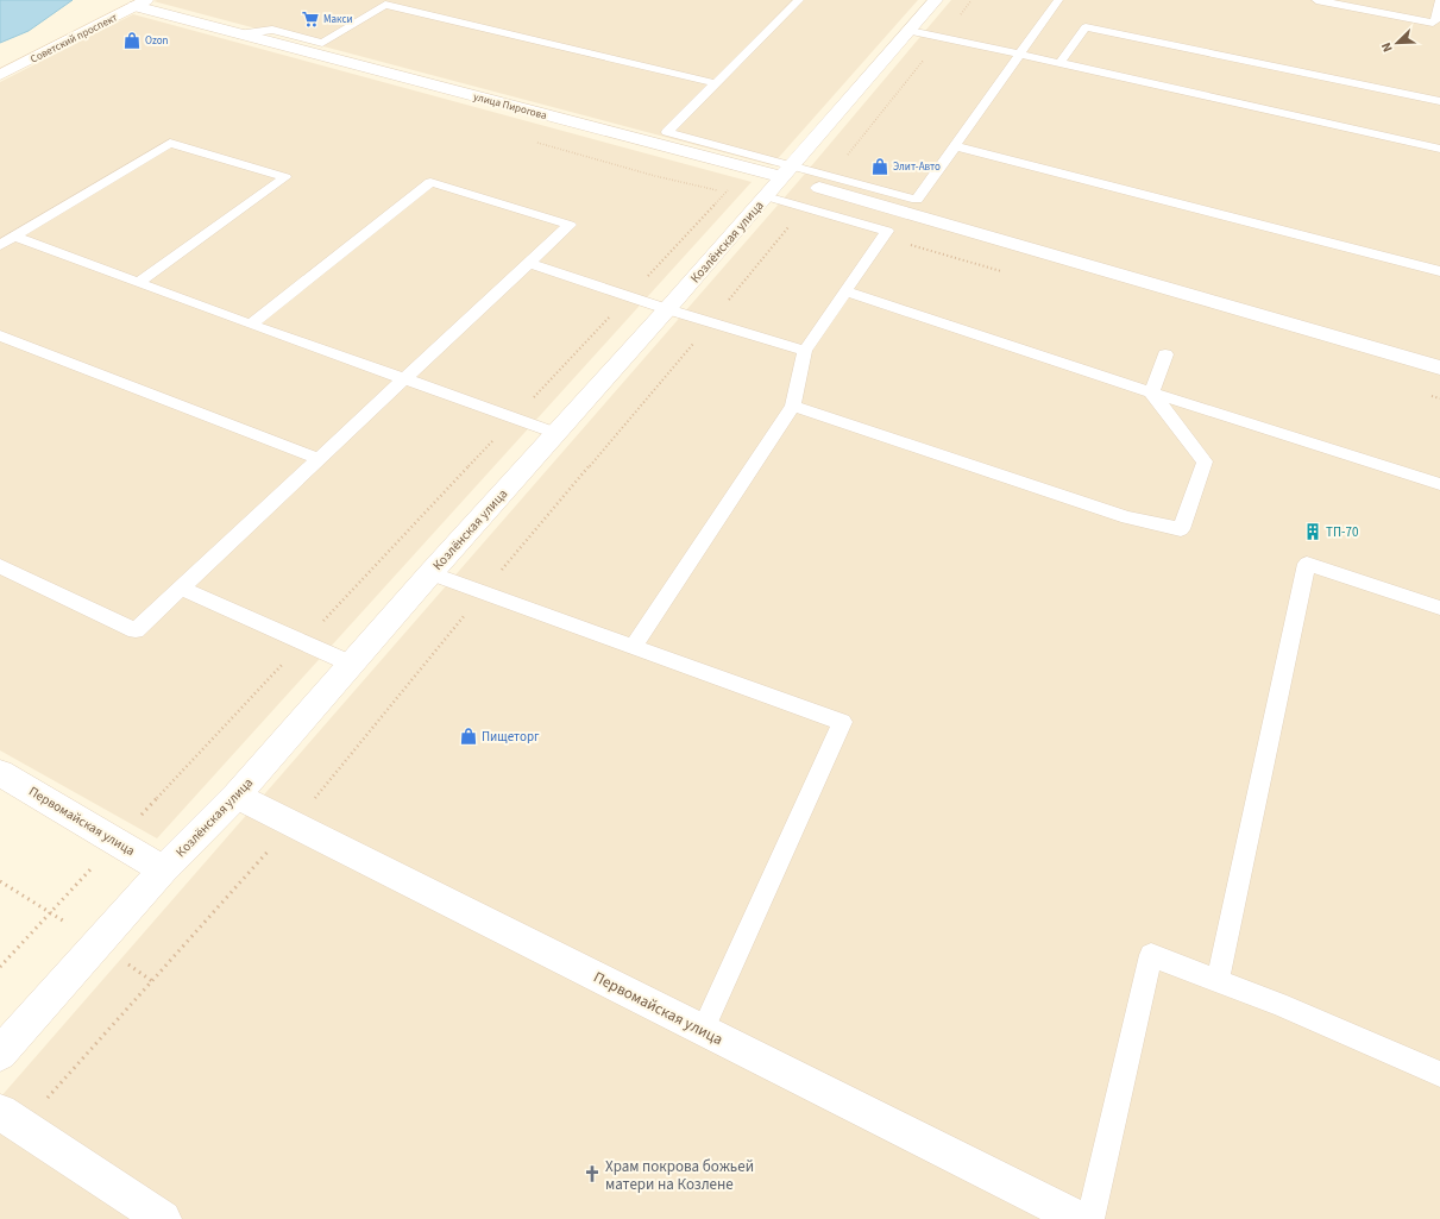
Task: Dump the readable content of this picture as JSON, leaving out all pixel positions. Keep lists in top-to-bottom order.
{
  "streets": {
    "street": [
      "Советский проспект",
      "улица Пирогова",
      "Козлёнская улица",
      "Первомайская улица"
    ]
  },
  "crossings": [
    ["Советский проспект", "улица Пирогова"],
    ["улица Пирогова", "Козлёнская улица"],
    ["Козлёнская улица", "Первомайская улица"]
  ],
  "places": {
    "supermarket": ["Макси"],
    "shop": ["Ozon", "Элит-Авто", "Пищеторг"],
    "building": ["ТП-70"],
    "church": ["Храм покрова божьей матери на Козлене"]
  },
  "north": "bottom left"
}
